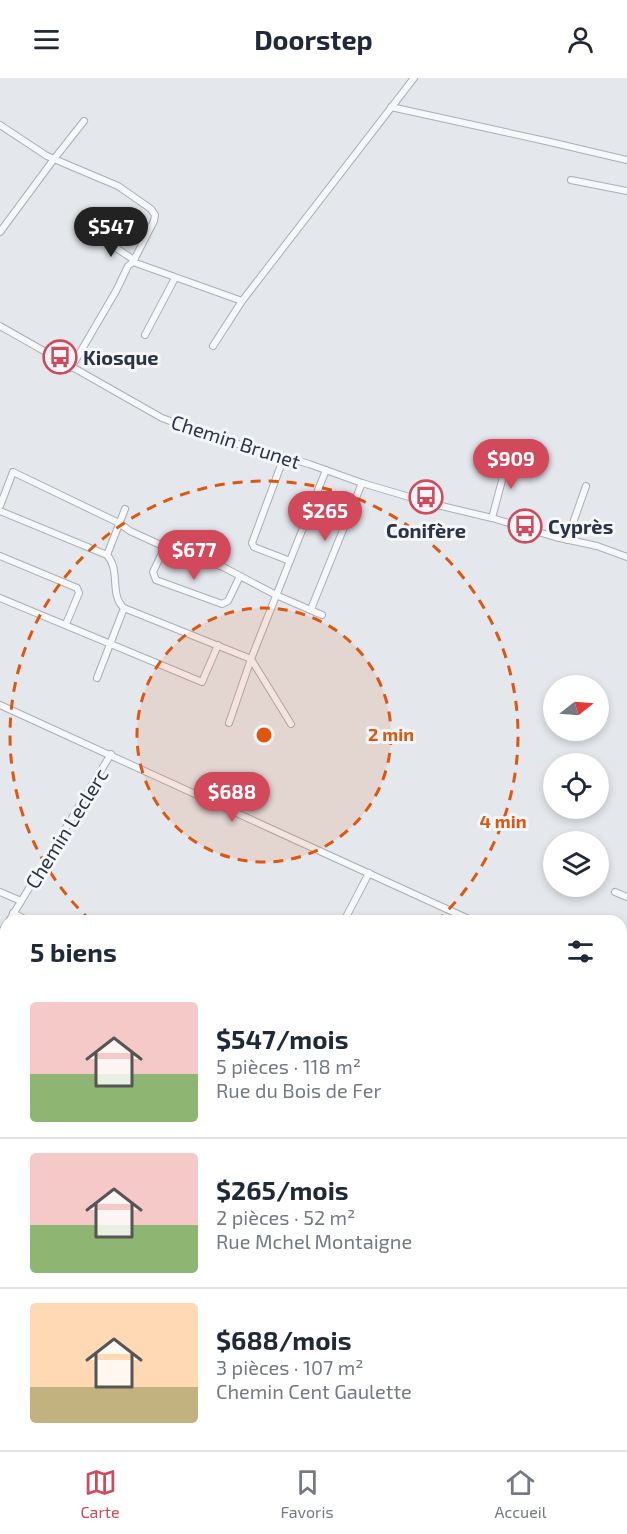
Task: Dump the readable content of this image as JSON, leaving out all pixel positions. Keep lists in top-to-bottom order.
{
  "streets": {
    "street": ["Chemin Brunet", "Chemin Leclerc"]
  },
  "places": {
    "bus stop": ["Kiosque", "Conifère", "Cyprès"]
  },
  "north": "right",
  "page": {
    "header": "Doorstep",
    "price": [
      "$547",
      "$909",
      "$265",
      "$677",
      "$688"
    ],
    "heading": "5 biens",
    "list": [
      {
        "name": "$547/mois",
        "note": "5 pièces · 118 m² · Rue du Bois de Fer"
      },
      {
        "name": "$265/mois",
        "note": "2 pièces · 52 m² · Rue Mchel Montaigne"
      },
      {
        "name": "$688/mois",
        "note": "3 pièces · 107 m² · Chemin Cent Gaulette"
      }
    ],
    "tabs": ["Carte", "Favoris", "Accueil"]
  },
  "rings": ["2 min", "4 min"]
}
